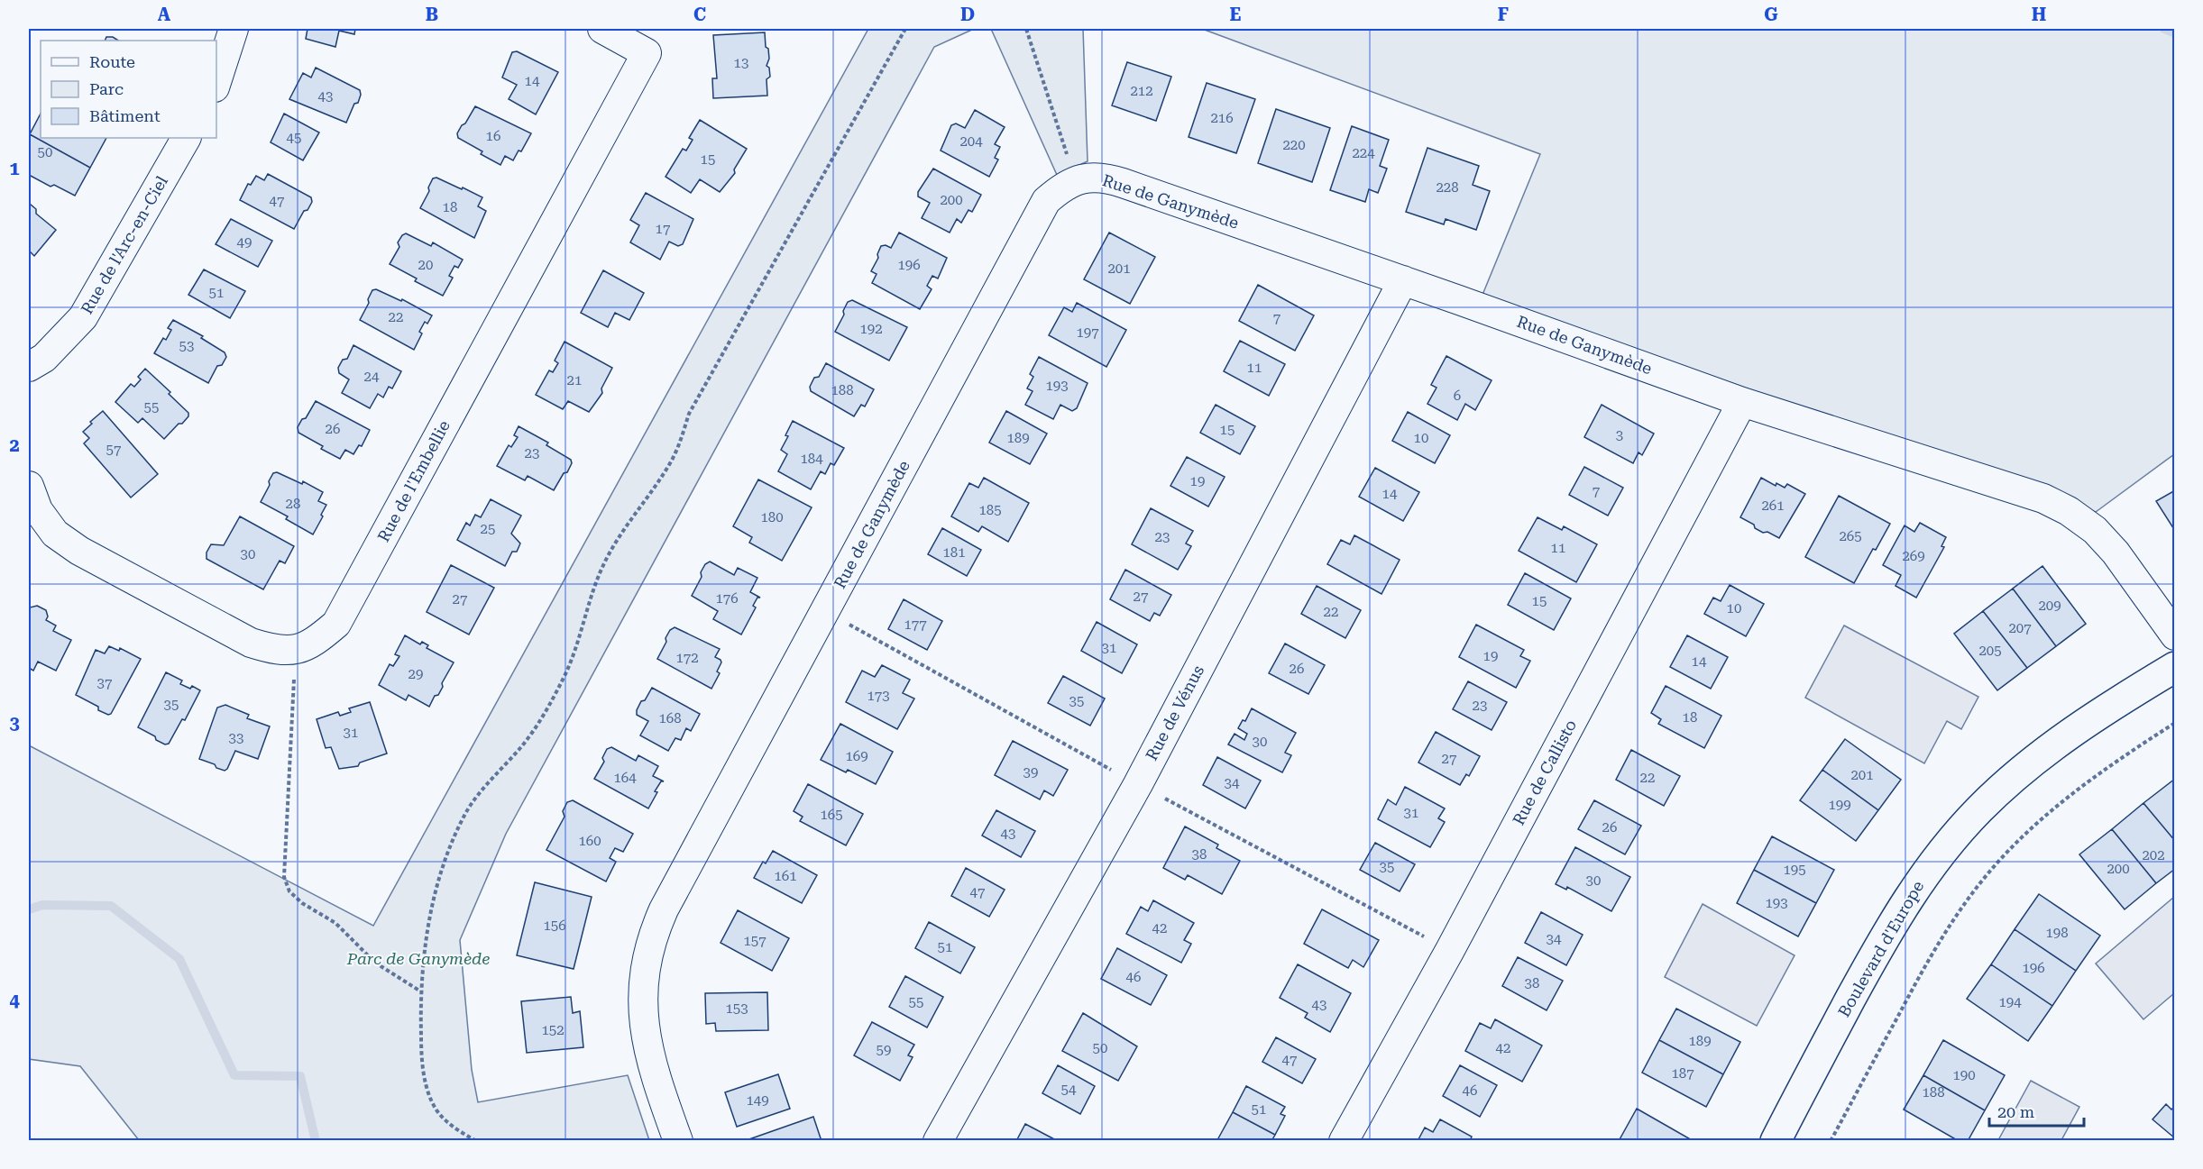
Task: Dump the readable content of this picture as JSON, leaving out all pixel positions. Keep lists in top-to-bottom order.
{
  "streets": {
    "street": [
      "Rue de Ganymède",
      "Rue de l'Arc-en-Ciel",
      "Rue de l'Embellie",
      "Rue de Vénus",
      "Rue de Callisto",
      "Boulevard d'Europe"
    ]
  },
  "crossings": [
    ["Rue de Ganymède", "Rue de Vénus"],
    ["Rue de Ganymède", "Rue de Callisto"]
  ],
  "parks": ["Parc de Ganymède"],
  "house_numbers": [
    "13",
    "14",
    "212",
    "43",
    "216",
    "16",
    "45",
    "204",
    "220",
    "50",
    "224",
    "15",
    "228",
    "200",
    "47",
    "18",
    "17",
    "49",
    "20",
    "196",
    "201",
    "51",
    "22",
    "7",
    "192",
    "197",
    "53",
    "11",
    "24",
    "21",
    "193",
    "188",
    "6",
    "55",
    "26",
    "15",
    "3",
    "189",
    "10",
    "57",
    "23",
    "184",
    "19",
    "7",
    "14",
    "28",
    "261",
    "185",
    "180",
    "25",
    "265",
    "23",
    "11",
    "181",
    "30",
    "269",
    "27",
    "176",
    "27",
    "15",
    "209",
    "10",
    "22",
    "177",
    "207",
    "31",
    "205",
    "19",
    "172",
    "14",
    "26",
    "29",
    "37",
    "173",
    "35",
    "35",
    "23",
    "18",
    "168",
    "31",
    "33",
    "30",
    "169",
    "27",
    "39",
    "201",
    "164",
    "22",
    "34",
    "199",
    "31",
    "165",
    "26",
    "43",
    "160",
    "38",
    "202",
    "35",
    "200",
    "195",
    "161",
    "30",
    "47",
    "193",
    "156",
    "42",
    "198",
    "34",
    "157",
    "51",
    "196",
    "46",
    "38",
    "55",
    "194",
    "43",
    "153",
    "152",
    "189",
    "50",
    "42",
    "59",
    "47",
    "187",
    "190",
    "54",
    "46",
    "188",
    "149",
    "51"
  ],
  "legend": ["Route", "Parc", "Bâtiment"],
  "scale_bar": "20 m",
  "grid": {
    "columns": [
      "A",
      "B",
      "C",
      "D",
      "E",
      "F",
      "G",
      "H"
    ],
    "rows": [
      "1",
      "2",
      "3",
      "4"
    ]
  }
}
